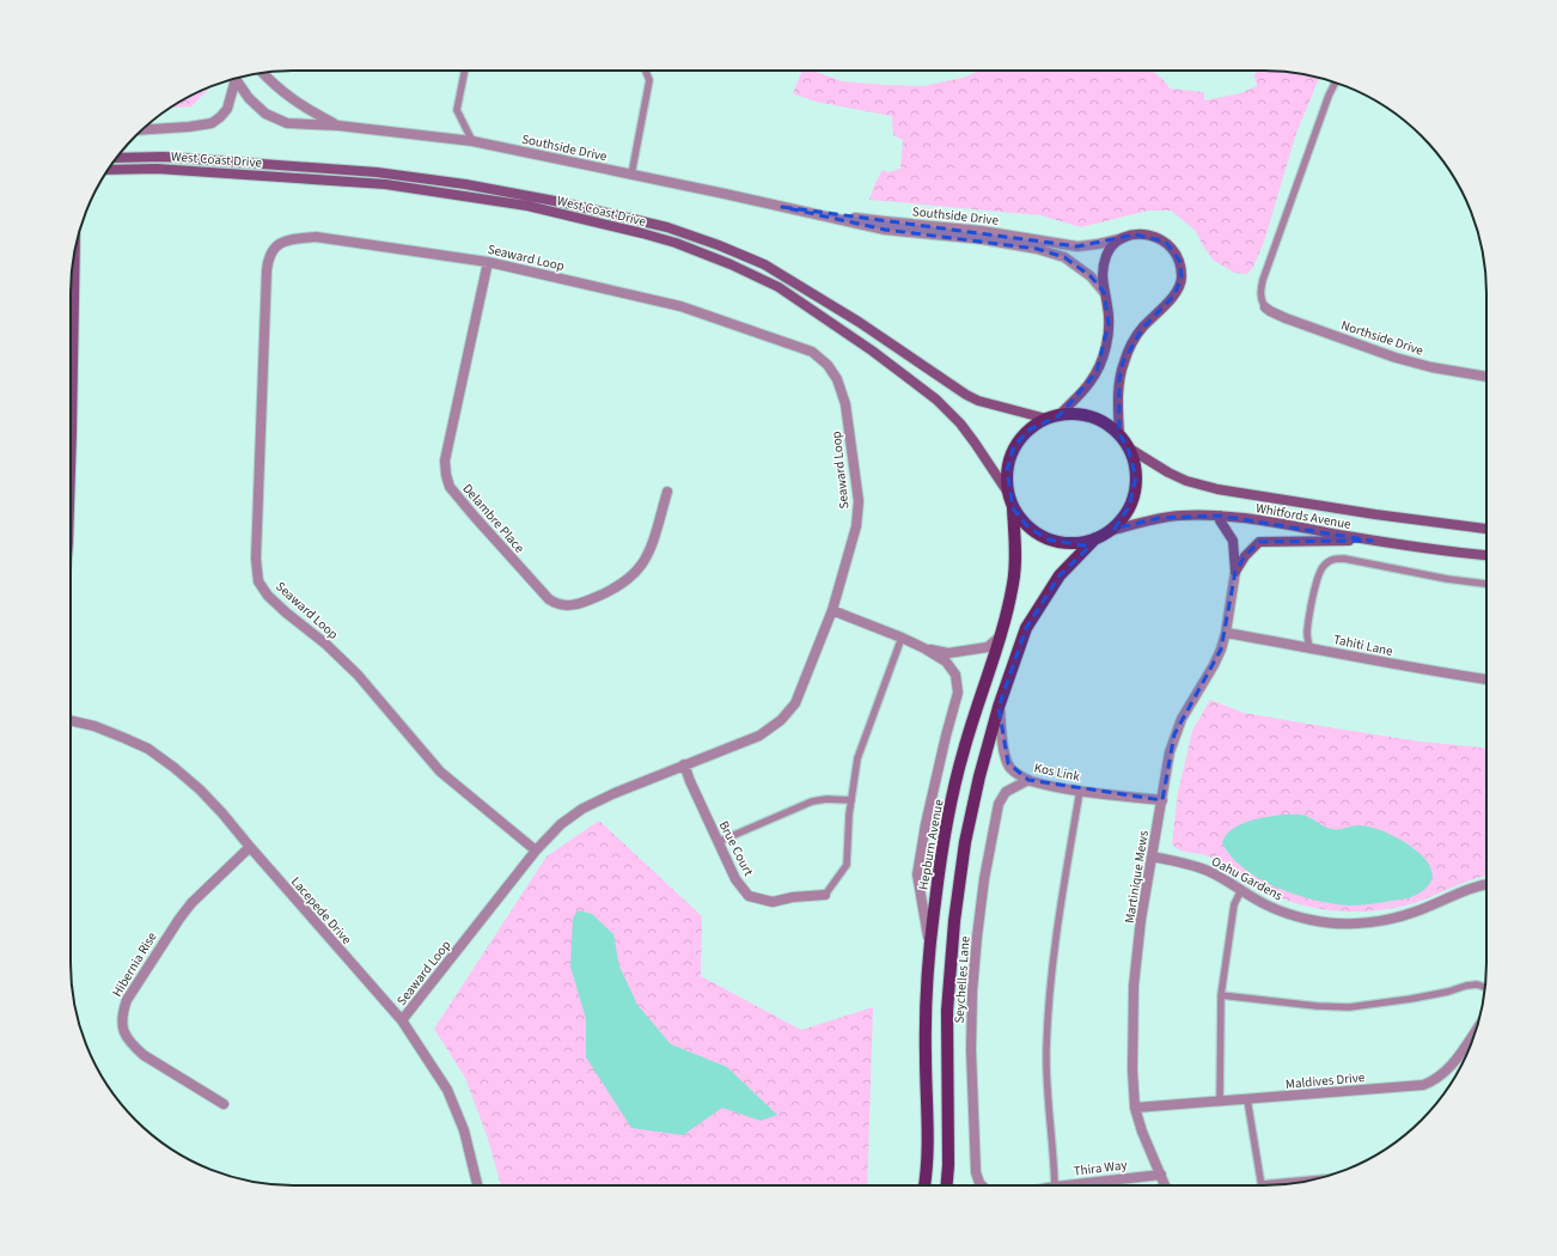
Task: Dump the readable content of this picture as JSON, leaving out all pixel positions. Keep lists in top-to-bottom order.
{
  "streets": {
    "main road": ["West Coast Drive", "Whitfords Avenue", "Hepburn Avenue"],
    "street": [
      "Southside Drive",
      "Seaward Loop",
      "Northside Drive",
      "Delambre Place",
      "Tahiti Lane",
      "Kos Link",
      "Brue Court",
      "Martinique Mews",
      "Oahu Gardens",
      "Lacepede Drive",
      "Hibernia Rise",
      "Seychelles Lane",
      "Maldives Drive",
      "Thira Way"
    ]
  },
  "crossings": [
    ["West Coast Drive", "Whitfords Avenue"],
    ["West Coast Drive", "Hepburn Avenue"],
    ["Seaward Loop", "Delambre Place"],
    ["Seaward Loop", "Brue Court"],
    ["Seaward Loop", "Lacepede Drive"],
    ["Whitfords Avenue", "Hepburn Avenue"],
    ["Tahiti Lane", "Martinique Mews"],
    ["Kos Link", "Martinique Mews"],
    ["Kos Link", "Seychelles Lane"],
    ["Martinique Mews", "Oahu Gardens"],
    ["Martinique Mews", "Maldives Drive"],
    ["Martinique Mews", "Thira Way"],
    ["Lacepede Drive", "Hibernia Rise"]
  ]
}
